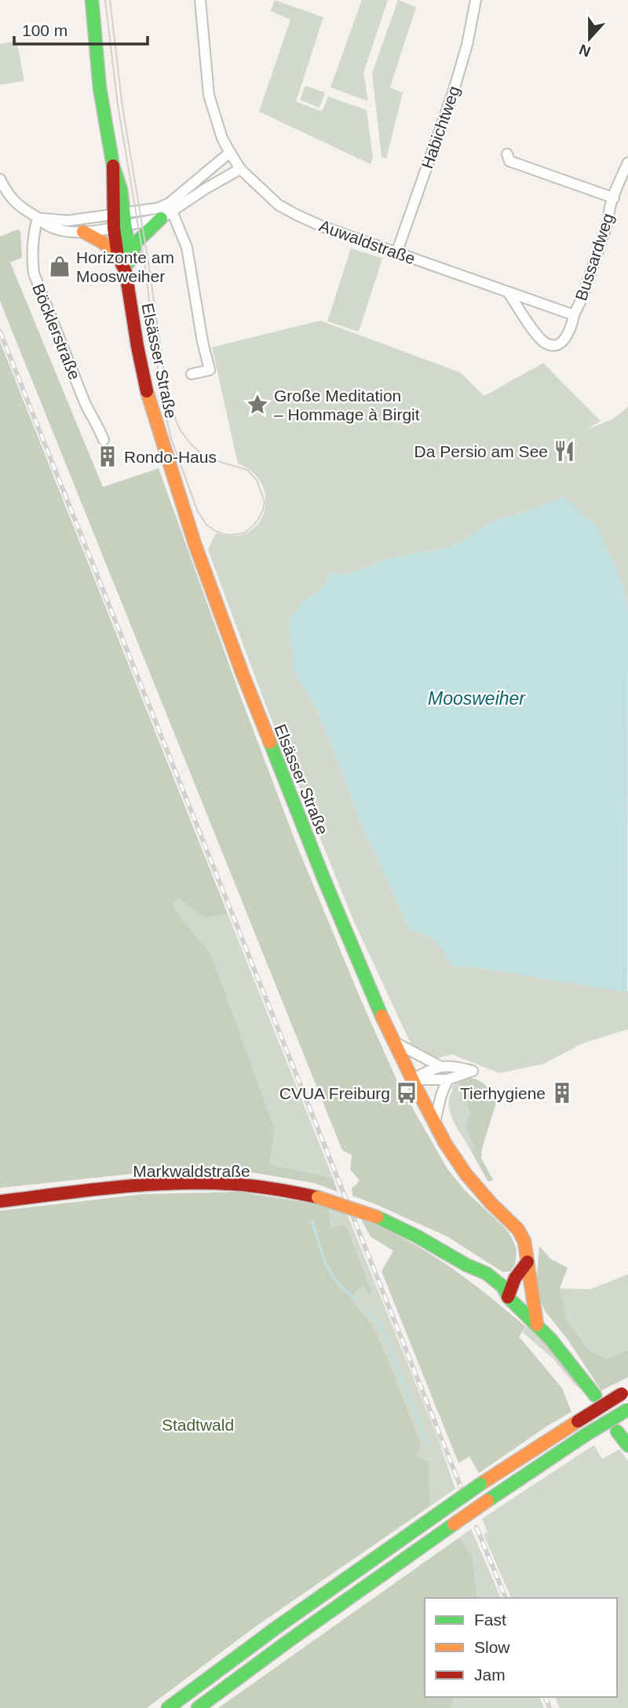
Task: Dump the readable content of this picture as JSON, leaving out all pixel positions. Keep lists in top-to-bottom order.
{
  "streets": {
    "main road": ["Elsässer Straße", "Markwaldstraße"],
    "street": [
      "Habichtweg",
      "Auwaldstraße",
      "Bussardweg",
      "Böcklerstraße"
    ]
  },
  "crossings": [
    ["Habichtweg", "Auwaldstraße"],
    ["Auwaldstraße", "Bussardweg"],
    ["Elsässer Straße", "Markwaldstraße"]
  ],
  "water": ["Moosweiher"],
  "parks": ["Stadtwald"],
  "places": {
    "shop": ["Horizonte am Moosweiher"],
    "place": ["Große Meditation – Hommage à Birgit"],
    "restaurant": ["Da Persio am See"],
    "building": ["Rondo-Haus", "Tierhygiene"],
    "bus stop": ["CVUA Freiburg"]
  },
  "legend": ["Fast", "Slow", "Jam"],
  "scale_bar": "100 m",
  "north": "bottom"
}
